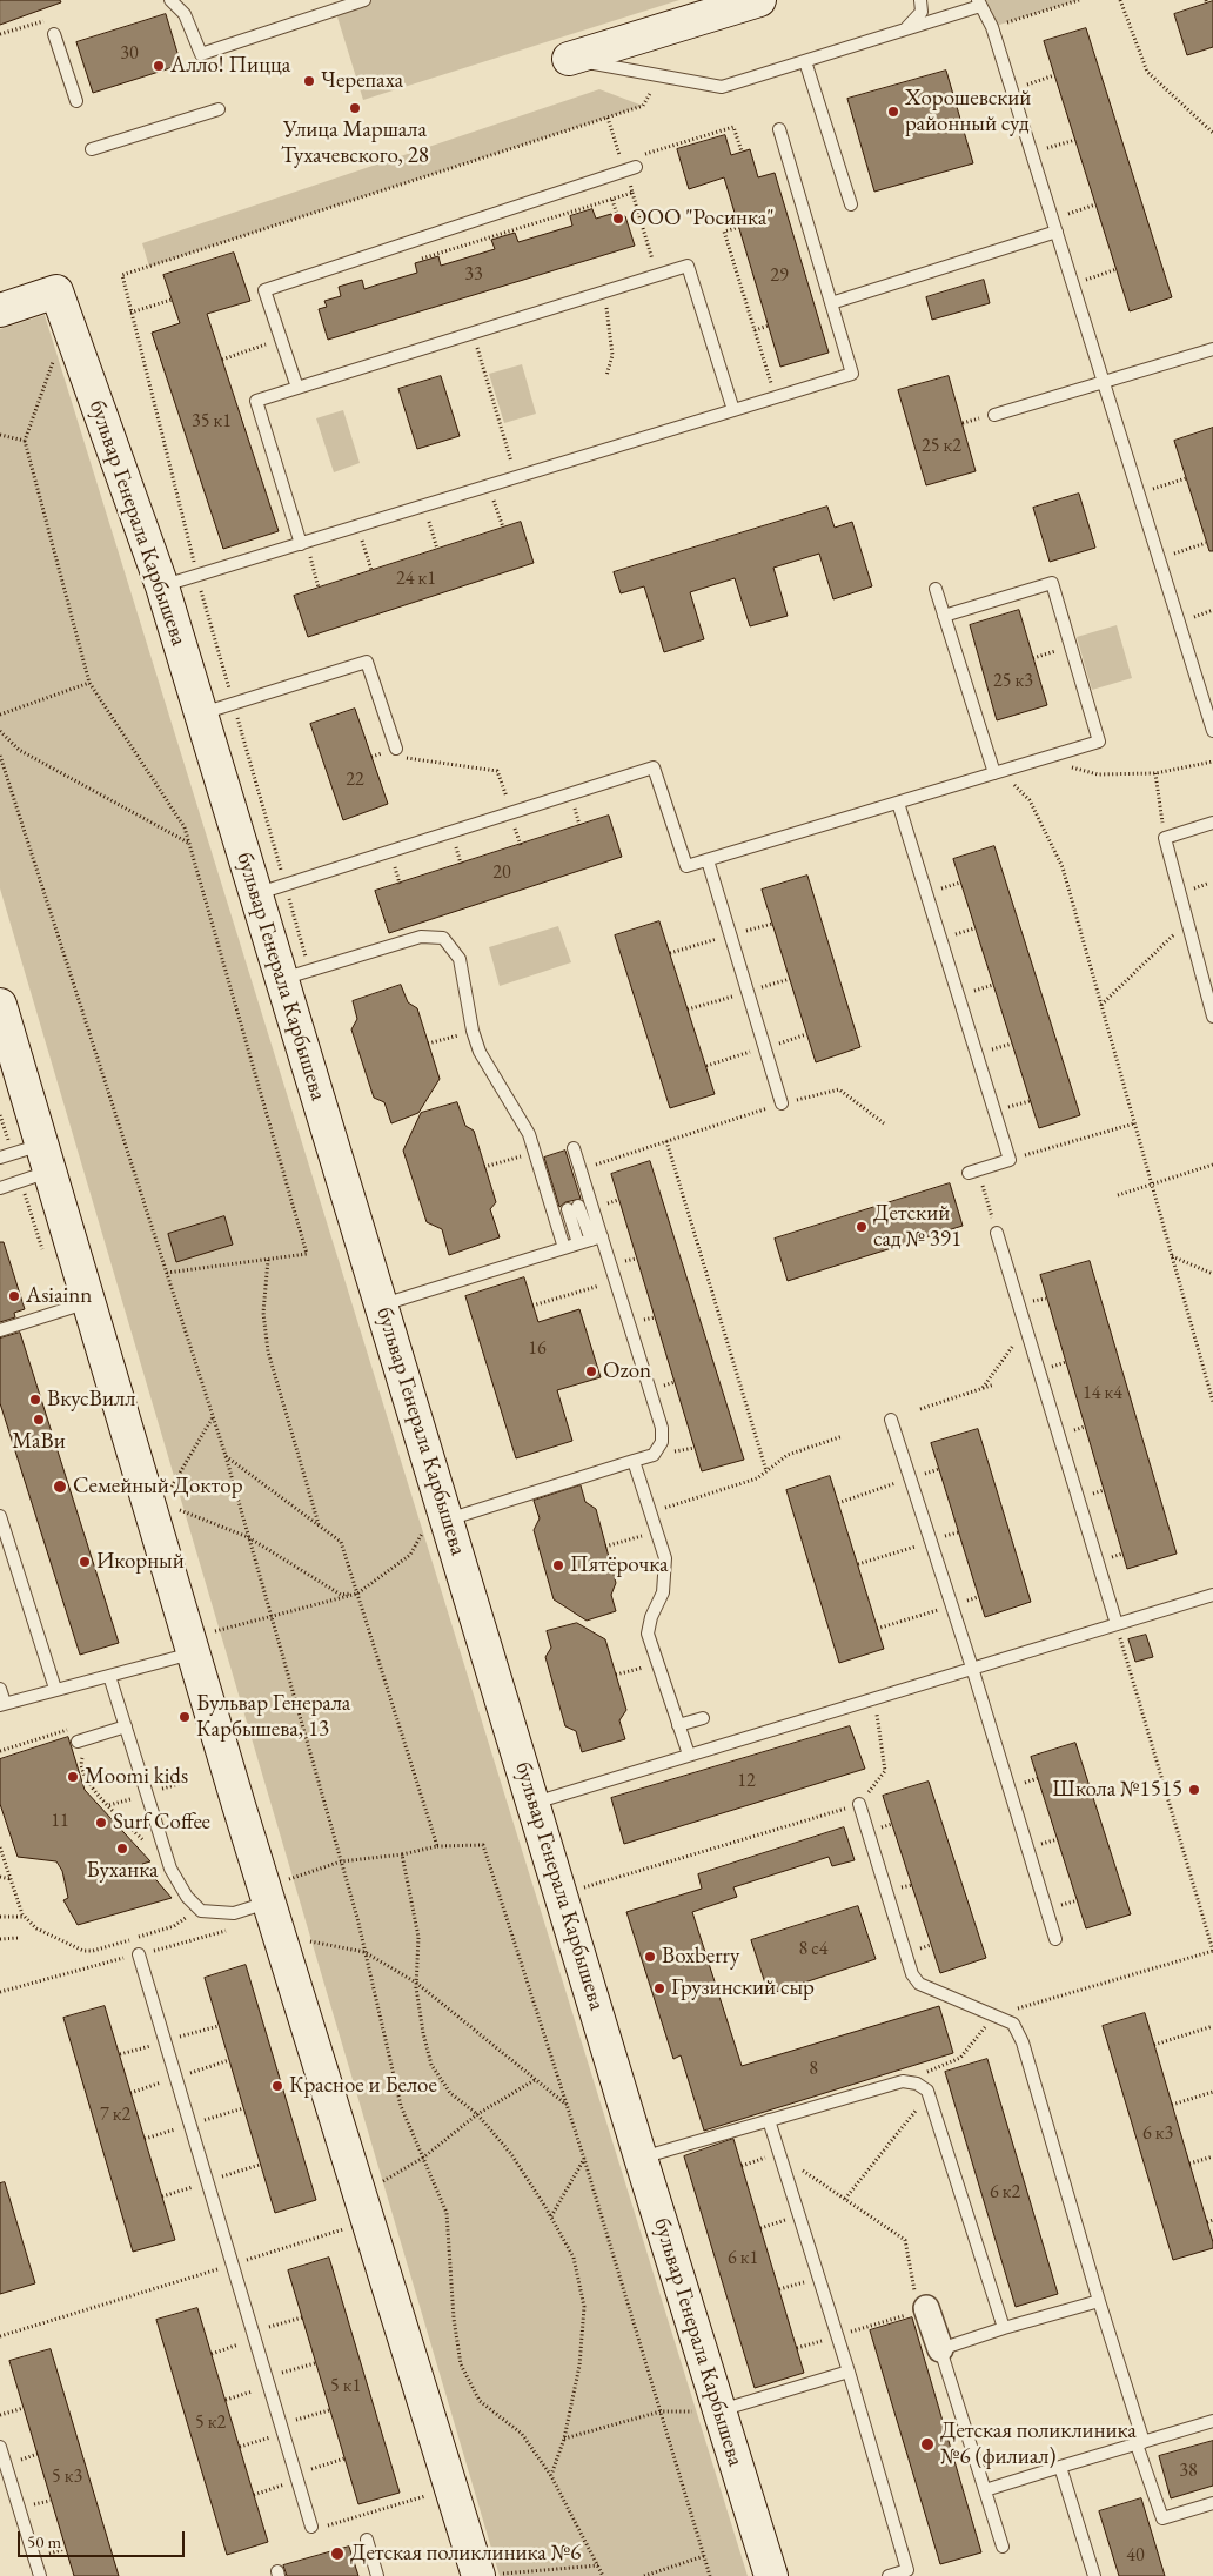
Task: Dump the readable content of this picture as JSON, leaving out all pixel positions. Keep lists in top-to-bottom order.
{
  "streets": {
    "street": ["бульвар Генерала Карбышева"]
  },
  "places": [
    "Алло! Пицца",
    "Черепаха",
    "Улица Маршала Тухачевского, 28",
    "Хорошевский районный суд",
    "ООО \"Росинка\"",
    "Детский сад № 391",
    "Asiainn",
    "Ozon",
    "ВкусВилл",
    "МаВи",
    "Семейный Доктор",
    "Икорный",
    "Пятёрочка",
    "Бульвар Генерала Карбышева, 13",
    "Moomi kids",
    "Школа №1515",
    "Surf Coffee",
    "Буханка",
    "Boxberry",
    "Грузинский сыр",
    "Красное и Белое",
    "Детская поликлиника №6 (филиал)",
    "Детская поликлиника №6"
  ],
  "house_numbers": [
    "30",
    "33",
    "29",
    "35 к1",
    "25 к2",
    "24 к1",
    "25 к3",
    "22",
    "20",
    "16",
    "14 к4",
    "12",
    "11",
    "8 с4",
    "8",
    "7 к2",
    "6 к3",
    "6 к2",
    "6 к1",
    "5 к1",
    "5 к2",
    "38",
    "5 к3",
    "40"
  ],
  "scale_bar": "50 m"
}
